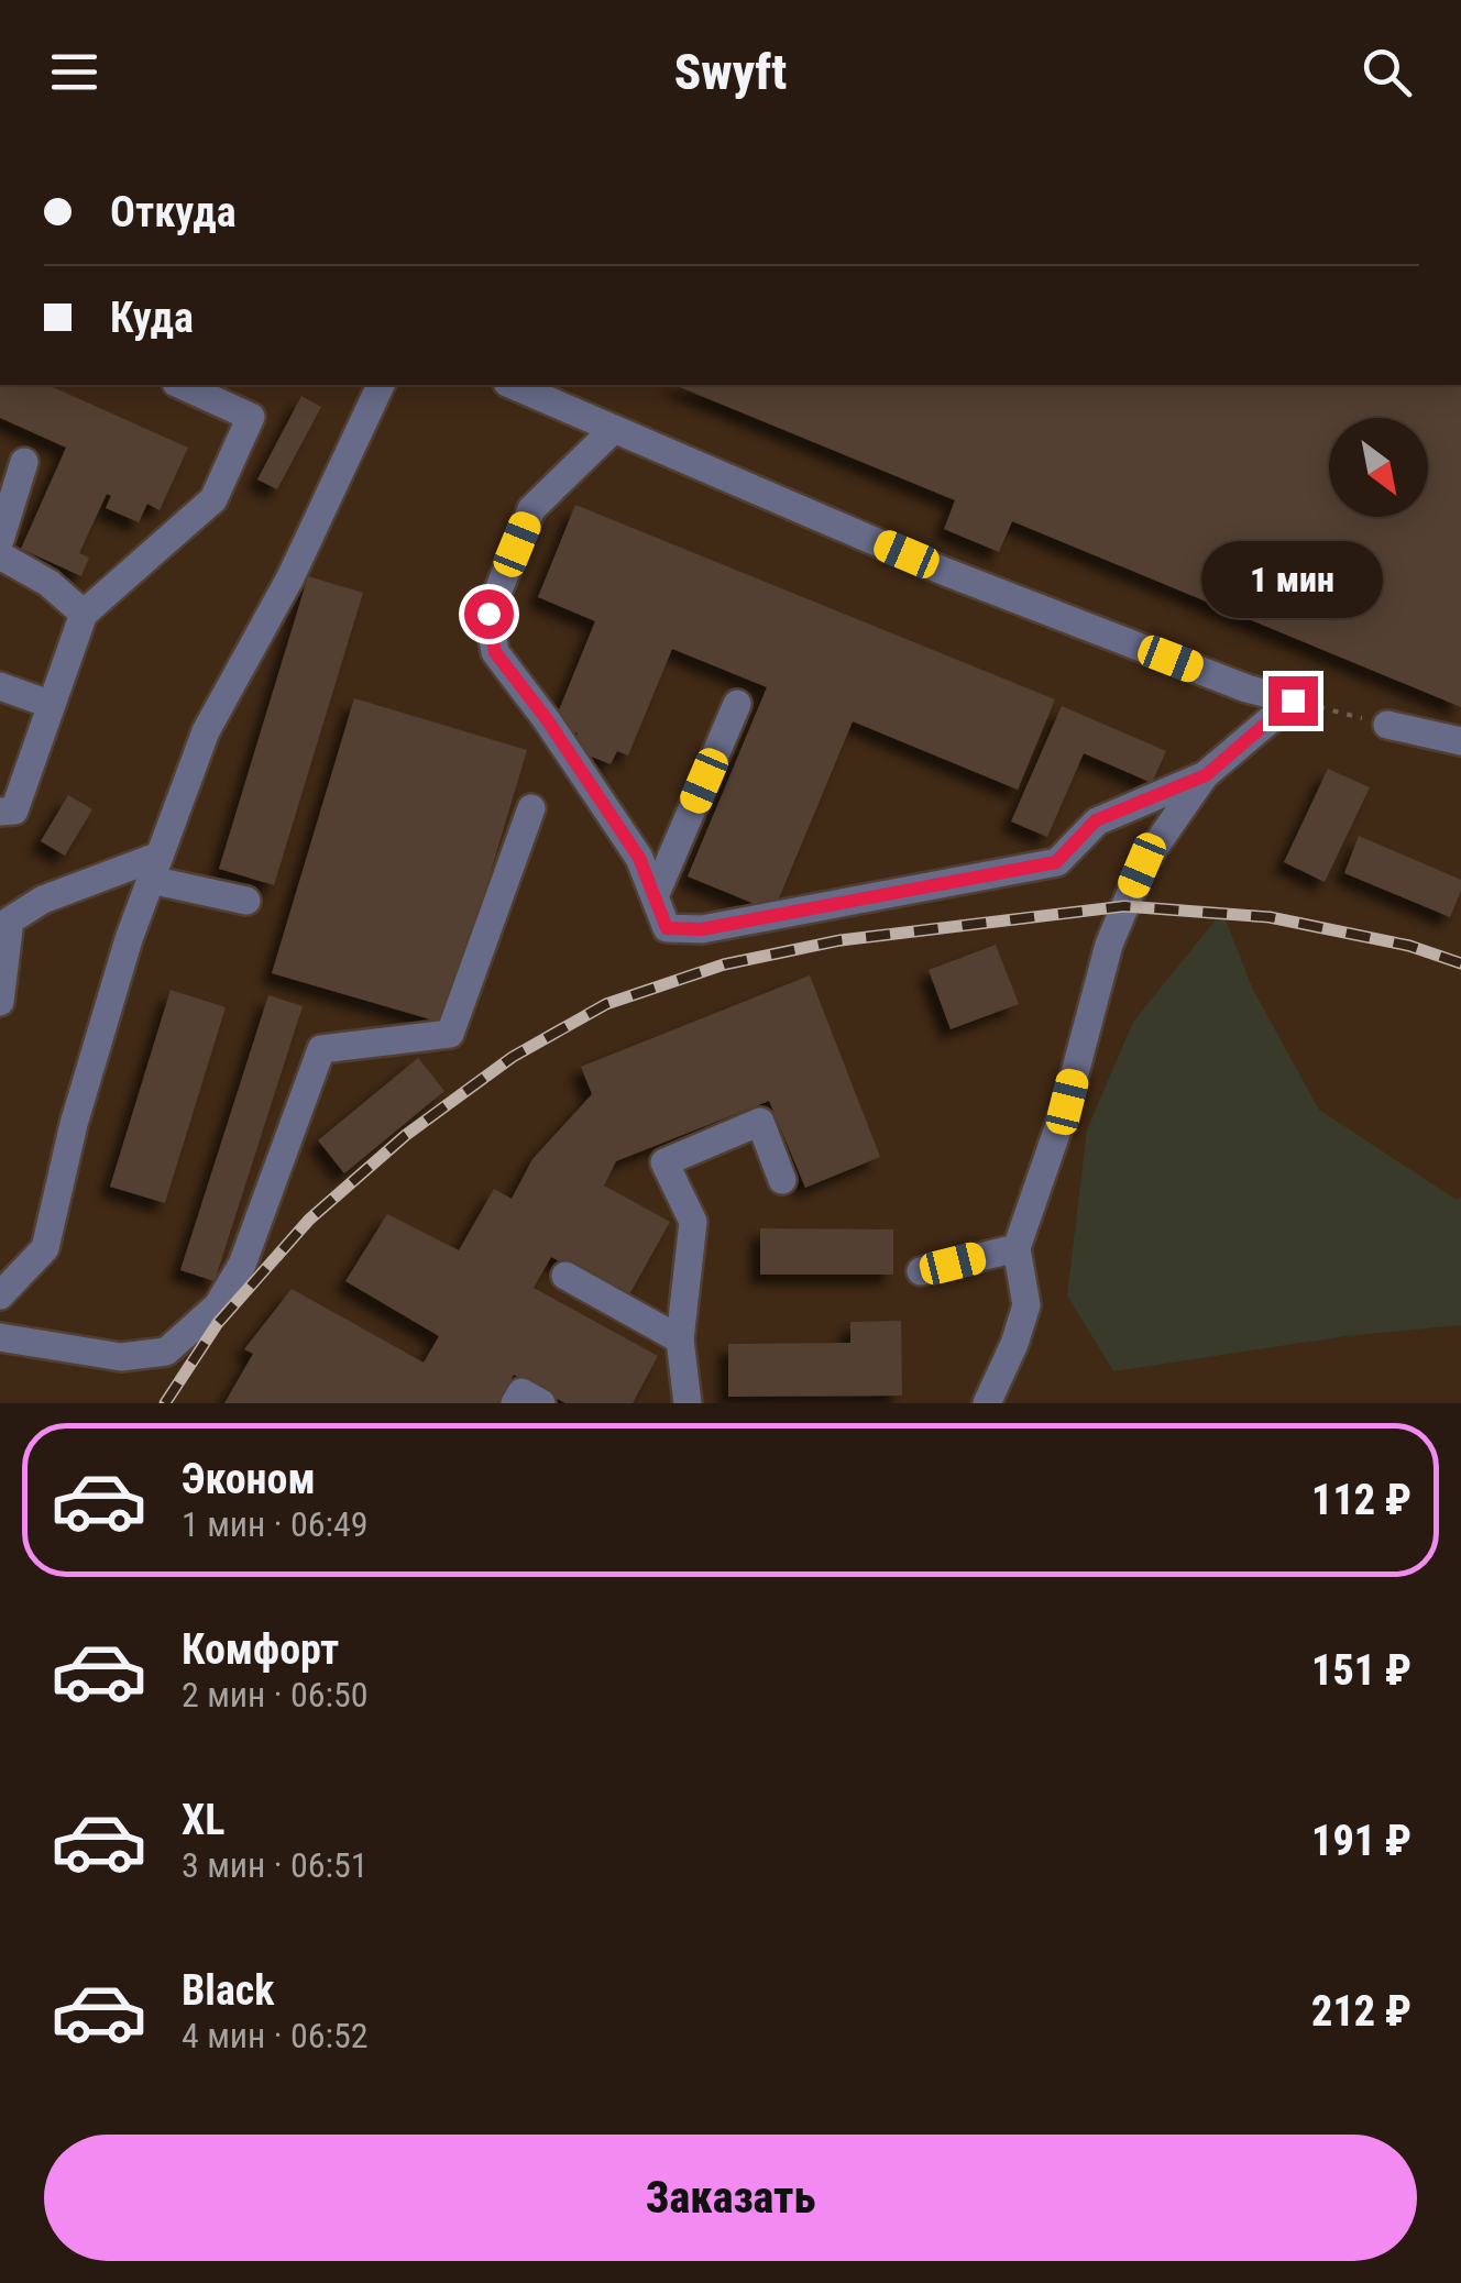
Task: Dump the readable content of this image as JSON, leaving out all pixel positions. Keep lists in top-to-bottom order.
{
  "north": "bottom right",
  "page": {
    "header": "Swyft",
    "banner": ["Откуда", "Куда"],
    "bubble": "1 мин",
    "list": [
      {
        "name": "Эконом",
        "note": "1 мин · 06:49",
        "value": "112 ₽"
      },
      {
        "name": "Комфорт",
        "note": "2 мин · 06:50",
        "value": "151 ₽"
      },
      {
        "name": "XL",
        "note": "3 мин · 06:51",
        "value": "191 ₽"
      },
      {
        "name": "Black",
        "note": "4 мин · 06:52",
        "value": "212 ₽"
      }
    ],
    "buttons": "Заказать"
  }
}
